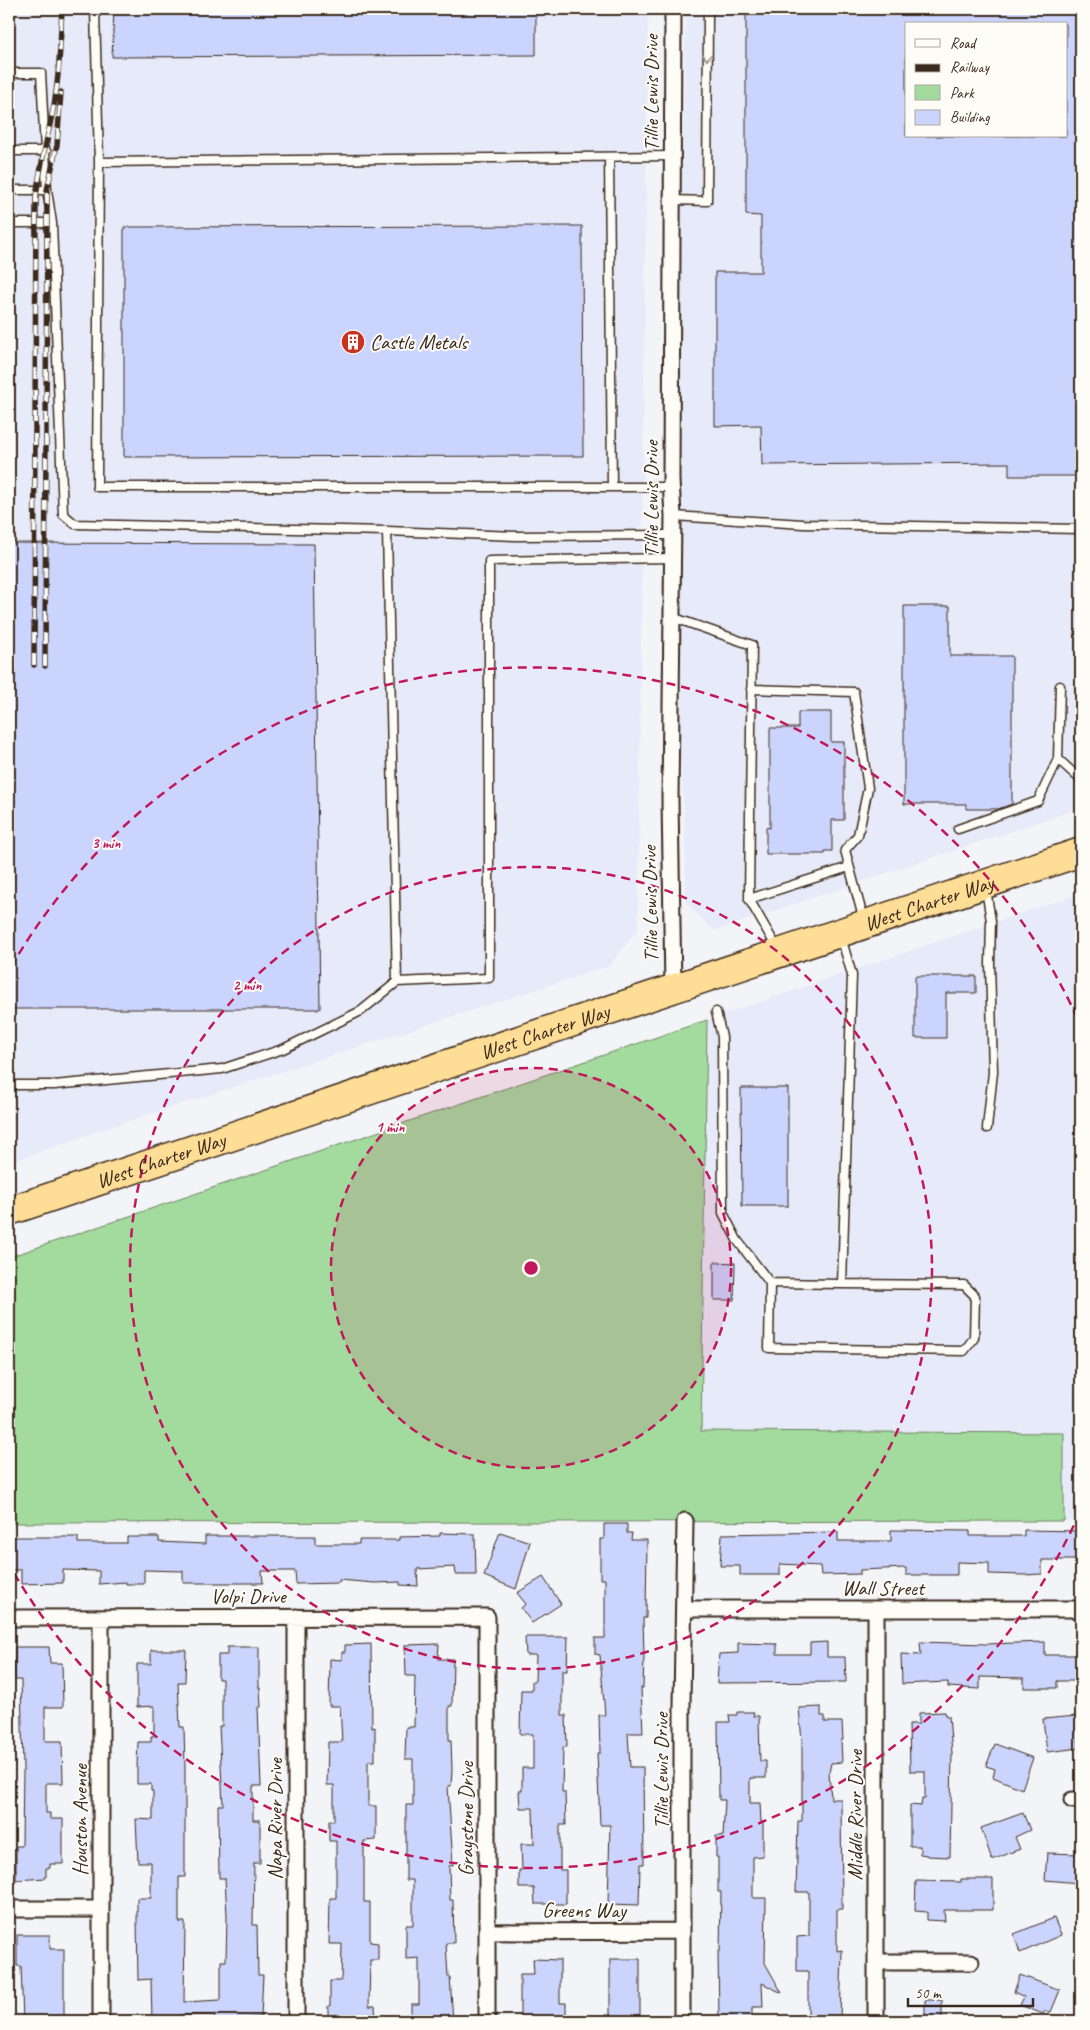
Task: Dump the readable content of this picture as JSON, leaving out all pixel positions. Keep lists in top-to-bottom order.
{
  "streets": {
    "highway": ["West Charter Way"],
    "street": [
      "Tillie Lewis Drive",
      "Wall Street",
      "Volpi Drive",
      "Middle River Drive",
      "Napa River Drive",
      "Graystone Drive",
      "Houston Avenue",
      "Greens Way"
    ]
  },
  "crossings": [
    ["Tillie Lewis Drive", "West Charter Way"],
    ["Tillie Lewis Drive", "Wall Street"],
    ["Tillie Lewis Drive", "Greens Way"],
    ["Wall Street", "Middle River Drive"],
    ["Volpi Drive", "Napa River Drive"],
    ["Volpi Drive", "Graystone Drive"],
    ["Volpi Drive", "Houston Avenue"],
    ["Graystone Drive", "Greens Way"]
  ],
  "places": {
    "building": ["Castle Metals"]
  },
  "legend": [
    "Road",
    "Railway",
    "Park",
    "Building"
  ],
  "scale_bar": "50 m",
  "rings": ["3 min", "2 min", "1 min"]
}
